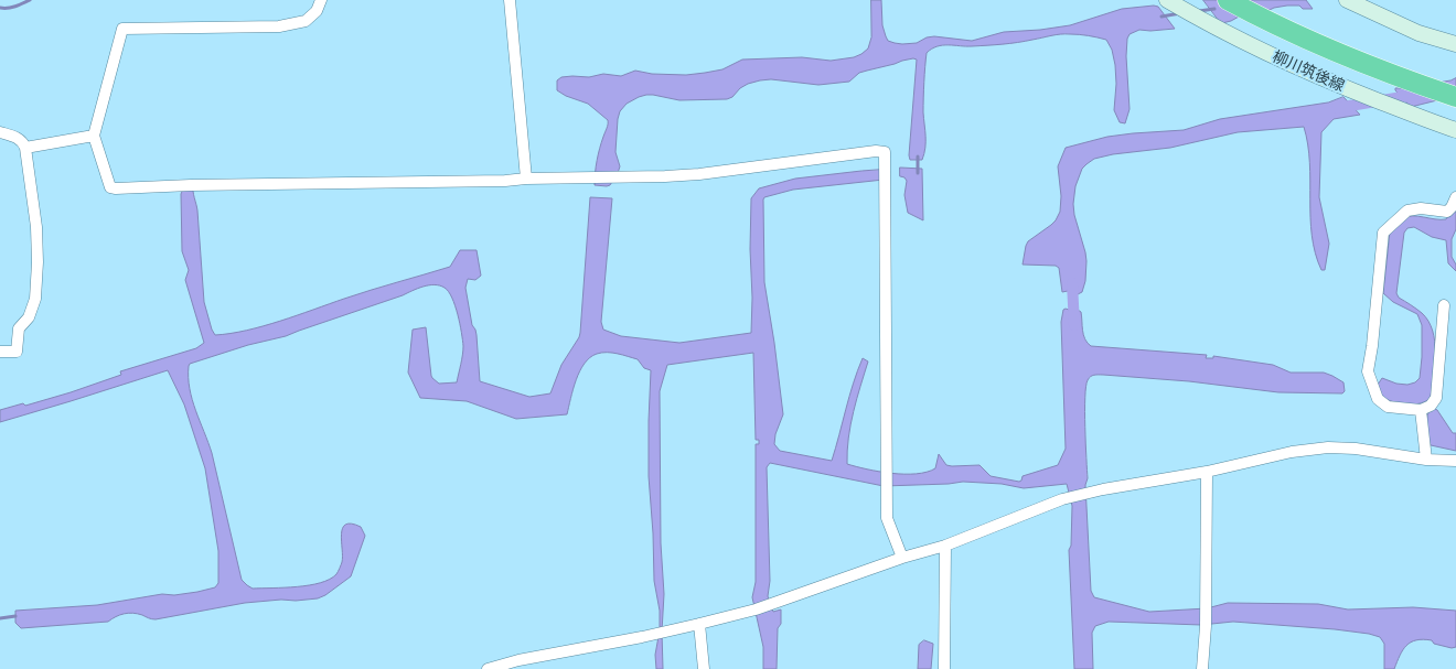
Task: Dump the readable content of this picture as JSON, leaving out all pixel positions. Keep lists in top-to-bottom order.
{
  "streets": {
    "main road": ["柳川筑後線"]
  }
}
